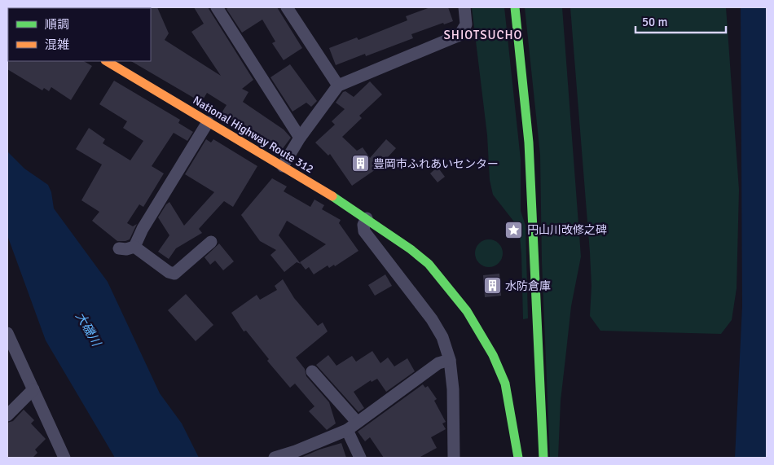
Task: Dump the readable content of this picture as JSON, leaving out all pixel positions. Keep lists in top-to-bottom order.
{
  "streets": {
    "main road": ["National Highway Route 312"]
  },
  "districts": ["SHIOTSUCHO"],
  "water": ["大磯川"],
  "places": {
    "building": ["豊岡市ふれあいセンター", "水防倉庫"],
    "place": ["円山川改修之碑"]
  },
  "legend": ["順調", "混雑"],
  "scale_bar": "50 m"
}
